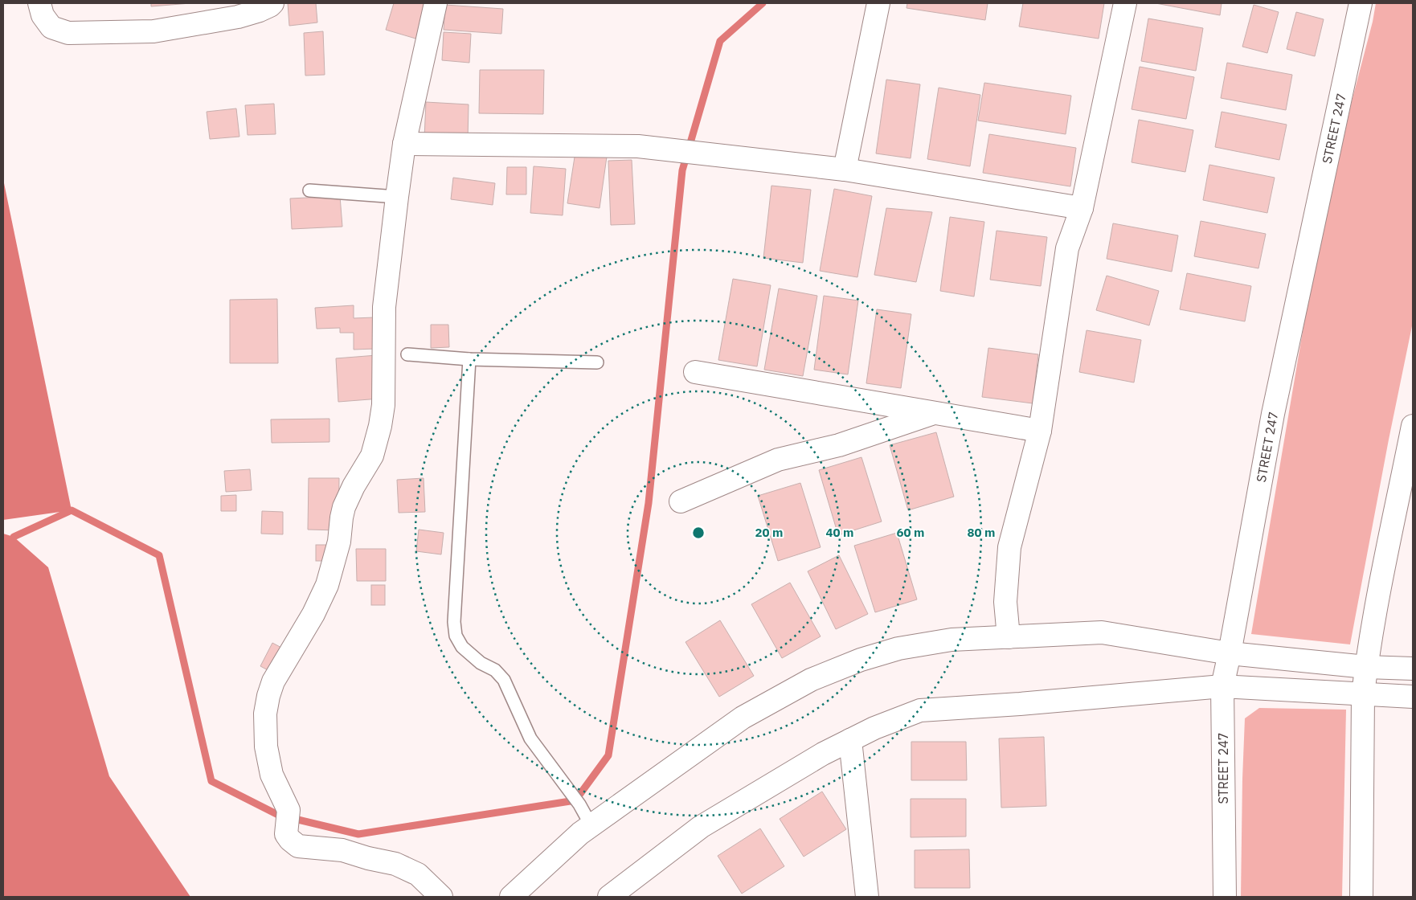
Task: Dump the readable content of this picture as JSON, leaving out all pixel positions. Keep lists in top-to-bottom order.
{
  "streets": {
    "street": ["STREET 247"]
  },
  "rings": [
    "20 m",
    "40 m",
    "60 m",
    "80 m"
  ]
}
